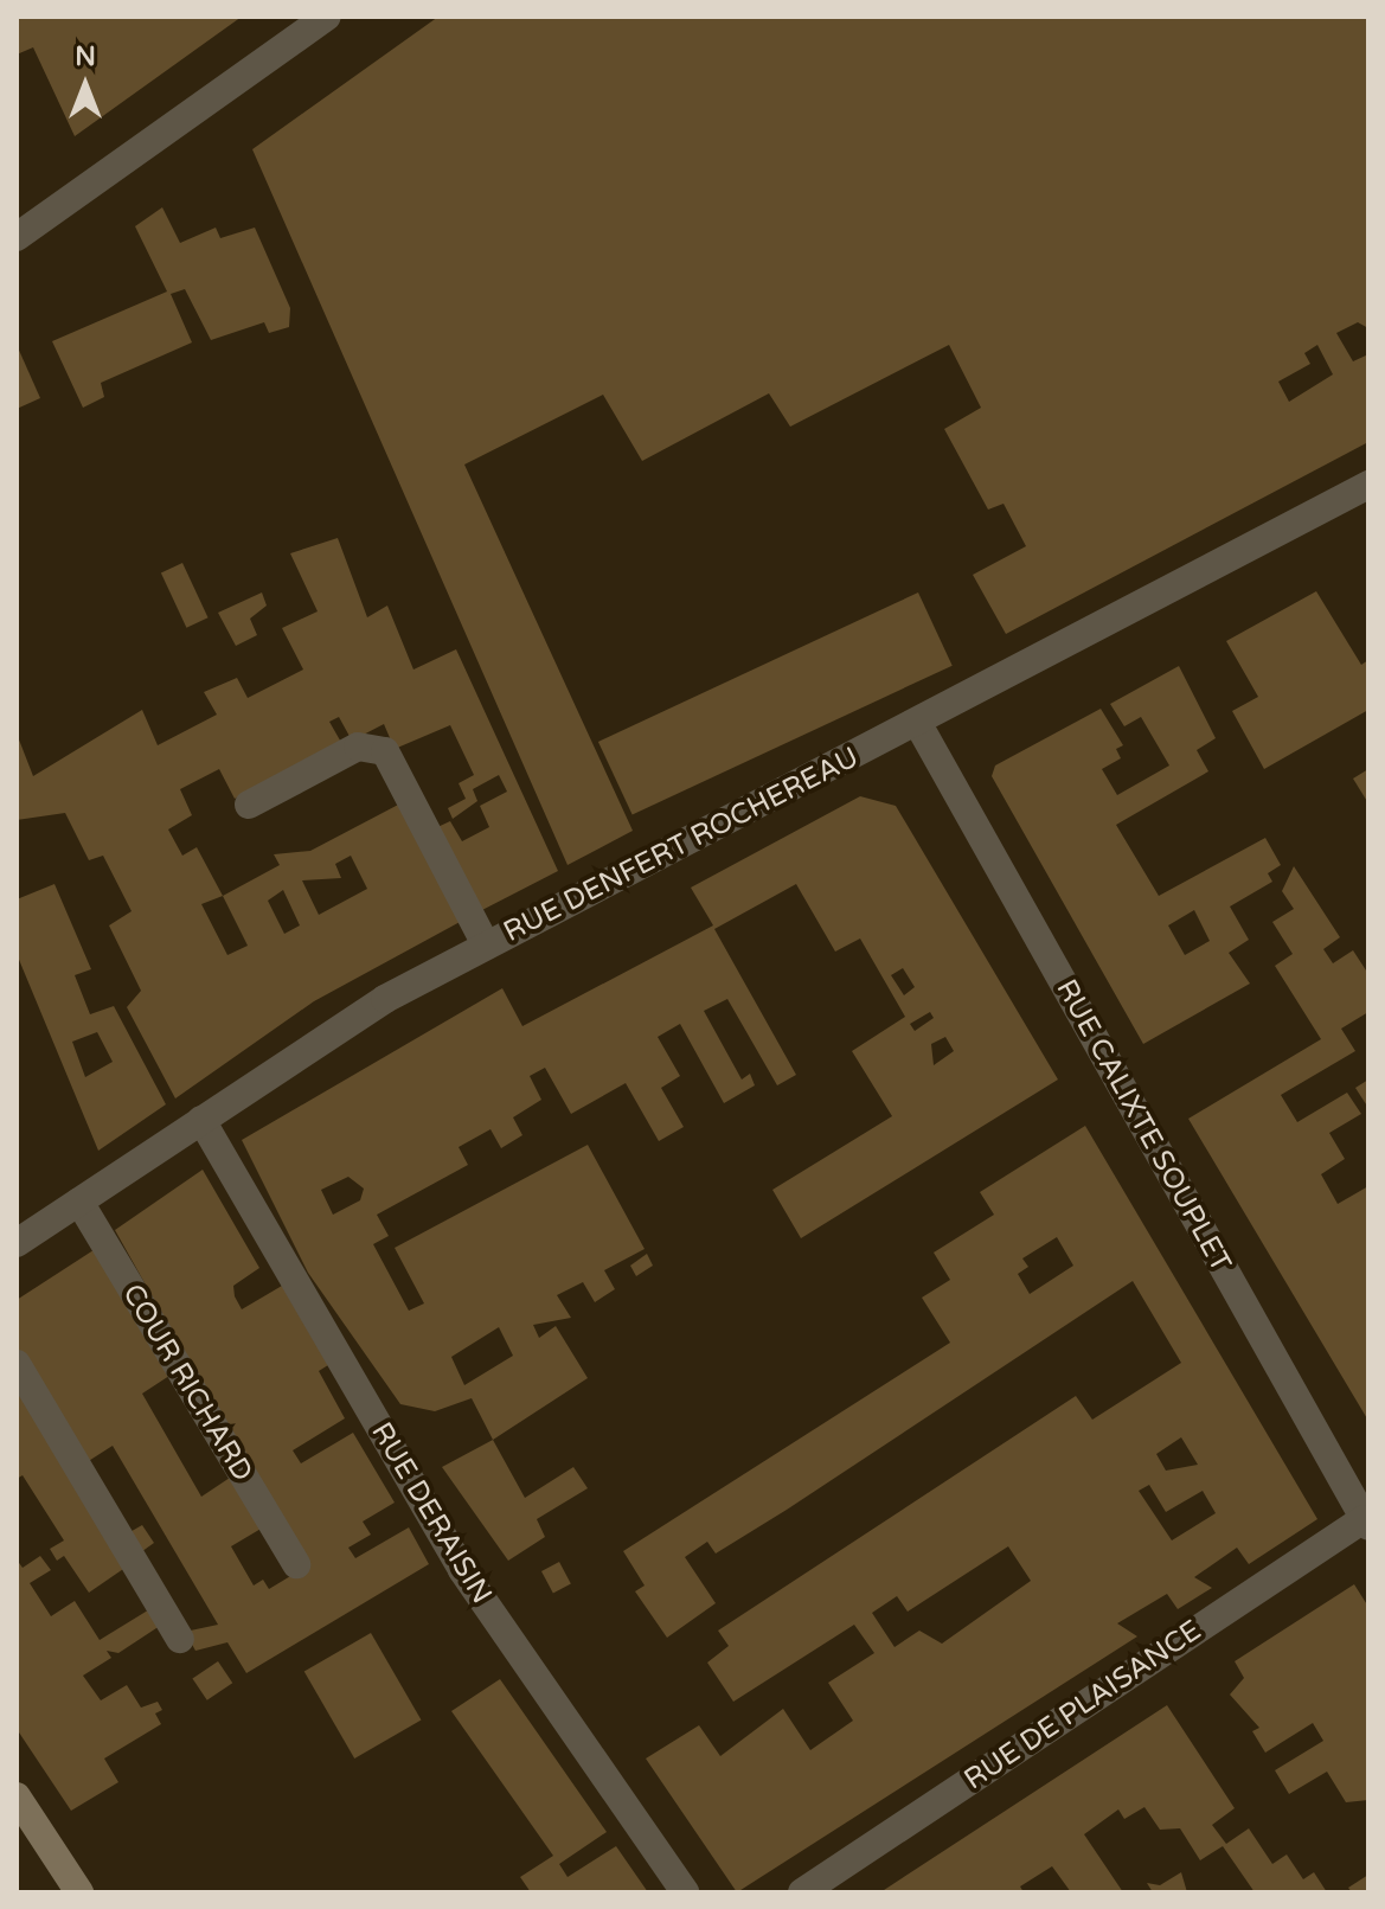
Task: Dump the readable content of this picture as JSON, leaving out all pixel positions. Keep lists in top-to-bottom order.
{
  "streets": {
    "street": [
      "RUE DENFERT ROCHEREAU",
      "RUE CALIXTE SOUPLET",
      "COUR RICHARD",
      "RUE DERAISIN",
      "RUE DE PLAISANCE"
    ]
  },
  "crossings": [
    ["RUE DENFERT ROCHEREAU", "RUE CALIXTE SOUPLET"],
    ["RUE DENFERT ROCHEREAU", "COUR RICHARD"],
    ["RUE DENFERT ROCHEREAU", "RUE DERAISIN"],
    ["RUE CALIXTE SOUPLET", "RUE DE PLAISANCE"]
  ],
  "north": "top"
}
